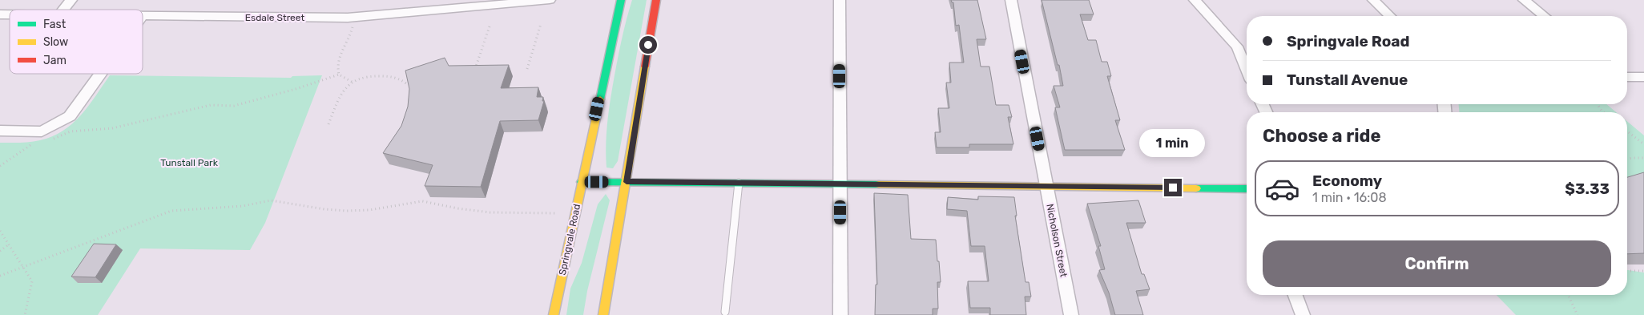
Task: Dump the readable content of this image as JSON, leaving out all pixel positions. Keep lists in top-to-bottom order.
{
  "streets": {
    "main road": ["Springvale Road"],
    "street": ["Esdale Street", "Nicholson Street"]
  },
  "parks": ["Tunstall Park"],
  "legend": ["Fast", "Slow", "Jam"],
  "page": {
    "banner": ["Springvale Road", "Tunstall Avenue"],
    "heading": "Choose a ride",
    "bubble": "1 min",
    "list": [
      {
        "name": "Economy",
        "note": "1 min · 16:08",
        "value": "$3.33"
      }
    ],
    "buttons": "Confirm"
  }
}
